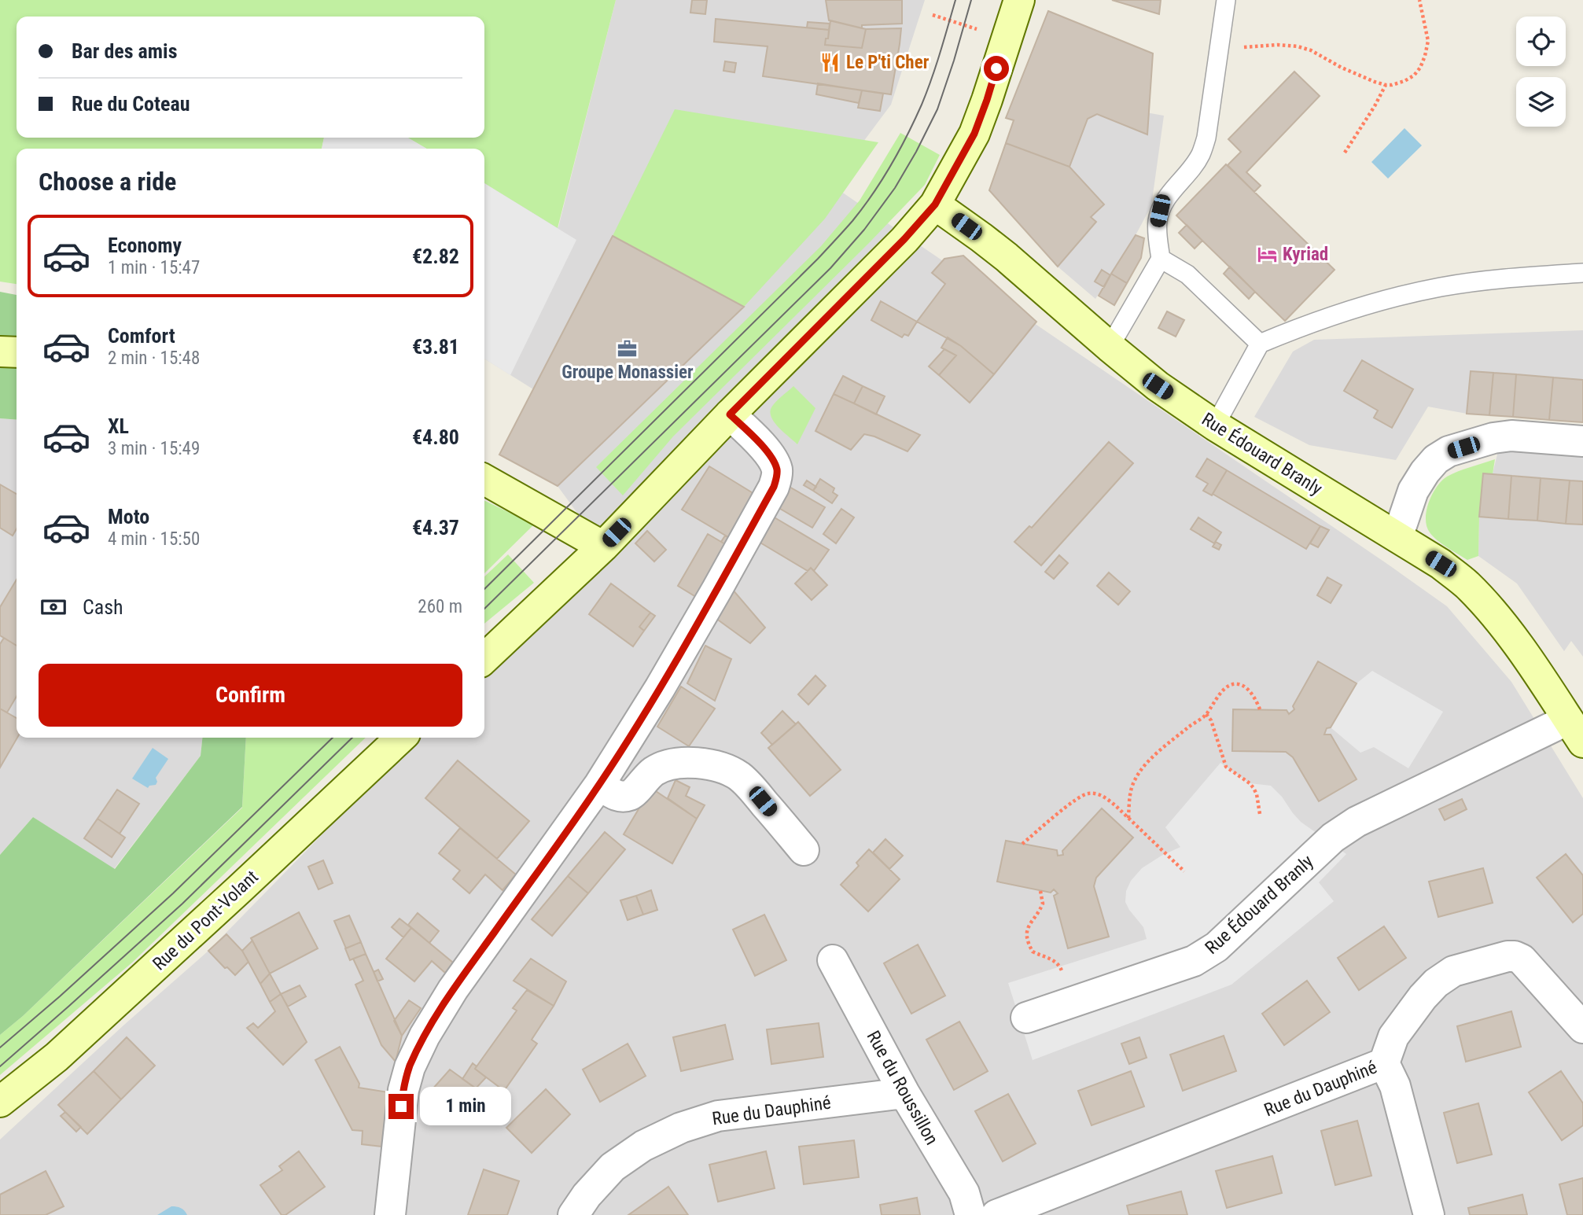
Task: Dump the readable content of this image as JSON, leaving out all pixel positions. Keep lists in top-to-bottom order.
{
  "streets": {
    "main road": ["Rue Édouard Branly", "Rue du Pont-Volant"],
    "street": ["Rue du Roussillon", "Rue du Dauphiné"]
  },
  "crossings": [
    ["Rue du Roussillon", "Rue du Dauphiné"]
  ],
  "places": {
    "restaurant": ["Le P'ti Cher"],
    "hotel": ["Kyriad"],
    "office": ["Groupe Monassier"]
  },
  "page": {
    "banner": ["Bar des amis", "Rue du Coteau"],
    "heading": "Choose a ride",
    "list": [
      {
        "name": "Economy",
        "note": "1 min · 15:47",
        "value": "€2.82"
      },
      {
        "name": "Comfort",
        "note": "2 min · 15:48",
        "value": "€3.81"
      },
      {
        "name": "XL",
        "note": "3 min · 15:49",
        "value": "€4.80"
      },
      {
        "name": "Moto",
        "note": "4 min · 15:50",
        "value": "€4.37"
      }
    ],
    "pay": ["Cash", "260 m"],
    "buttons": "Confirm",
    "bubble": "1 min"
  }
}
